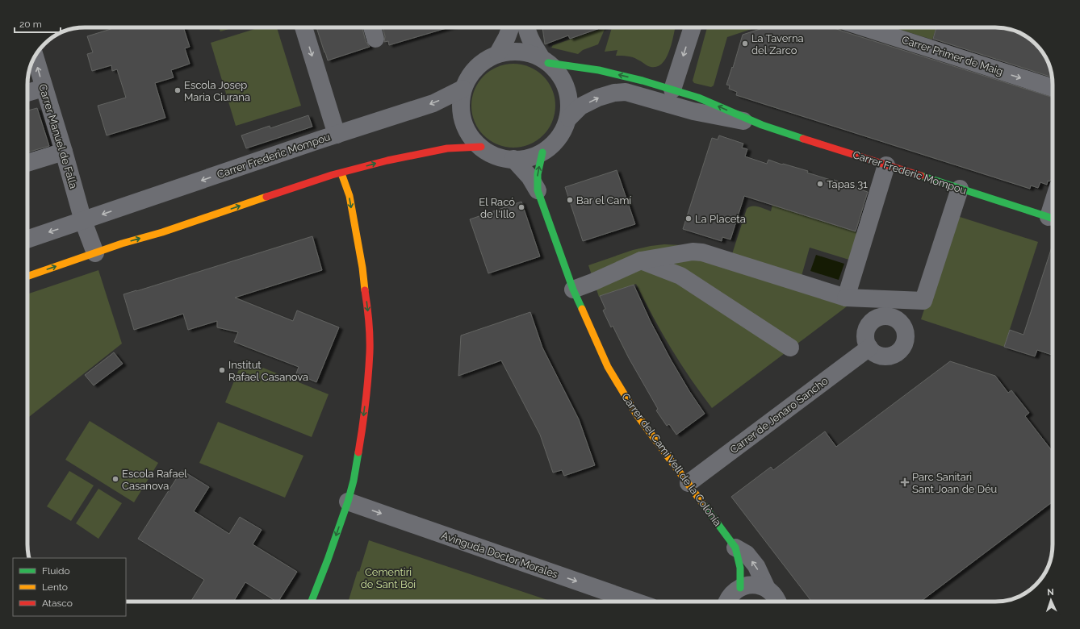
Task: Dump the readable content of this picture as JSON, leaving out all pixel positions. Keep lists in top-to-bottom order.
{
  "streets": {
    "street": [
      "Carrer Primer de Maig",
      "Carrer Manuel de Falla",
      "Carrer Frederic Mompou",
      "Carrer de Jenaro Sancho",
      "Carrer del Camí Vell de la Colònia",
      "Avinguda Doctor Morales"
    ]
  },
  "crossings": [
    ["Carrer Manuel de Falla", "Carrer Frederic Mompou"],
    ["Carrer Frederic Mompou", "Carrer del Camí Vell de la Colònia"],
    ["Carrer de Jenaro Sancho", "Carrer del Camí Vell de la Colònia"]
  ],
  "one_way": ["Carrer Primer de Maig", "Avinguda Doctor Morales"],
  "parks": ["Cementiri de Sant Boi"],
  "places": {
    "other": [
      "La Taverna del Zarco",
      "Escola Josep Maria Ciurana",
      "Tapas 31",
      "Bar el Camí",
      "El Racó de l'Illo",
      "La Placeta",
      "Institut Rafael Casanova",
      "Escola Rafael Casanova"
    ],
    "health": ["Parc Sanitari Sant Joan de Déu"]
  },
  "legend": ["Fluido", "Lento", "Atasco"],
  "scale_bar": "20 m",
  "north": "top"
}
